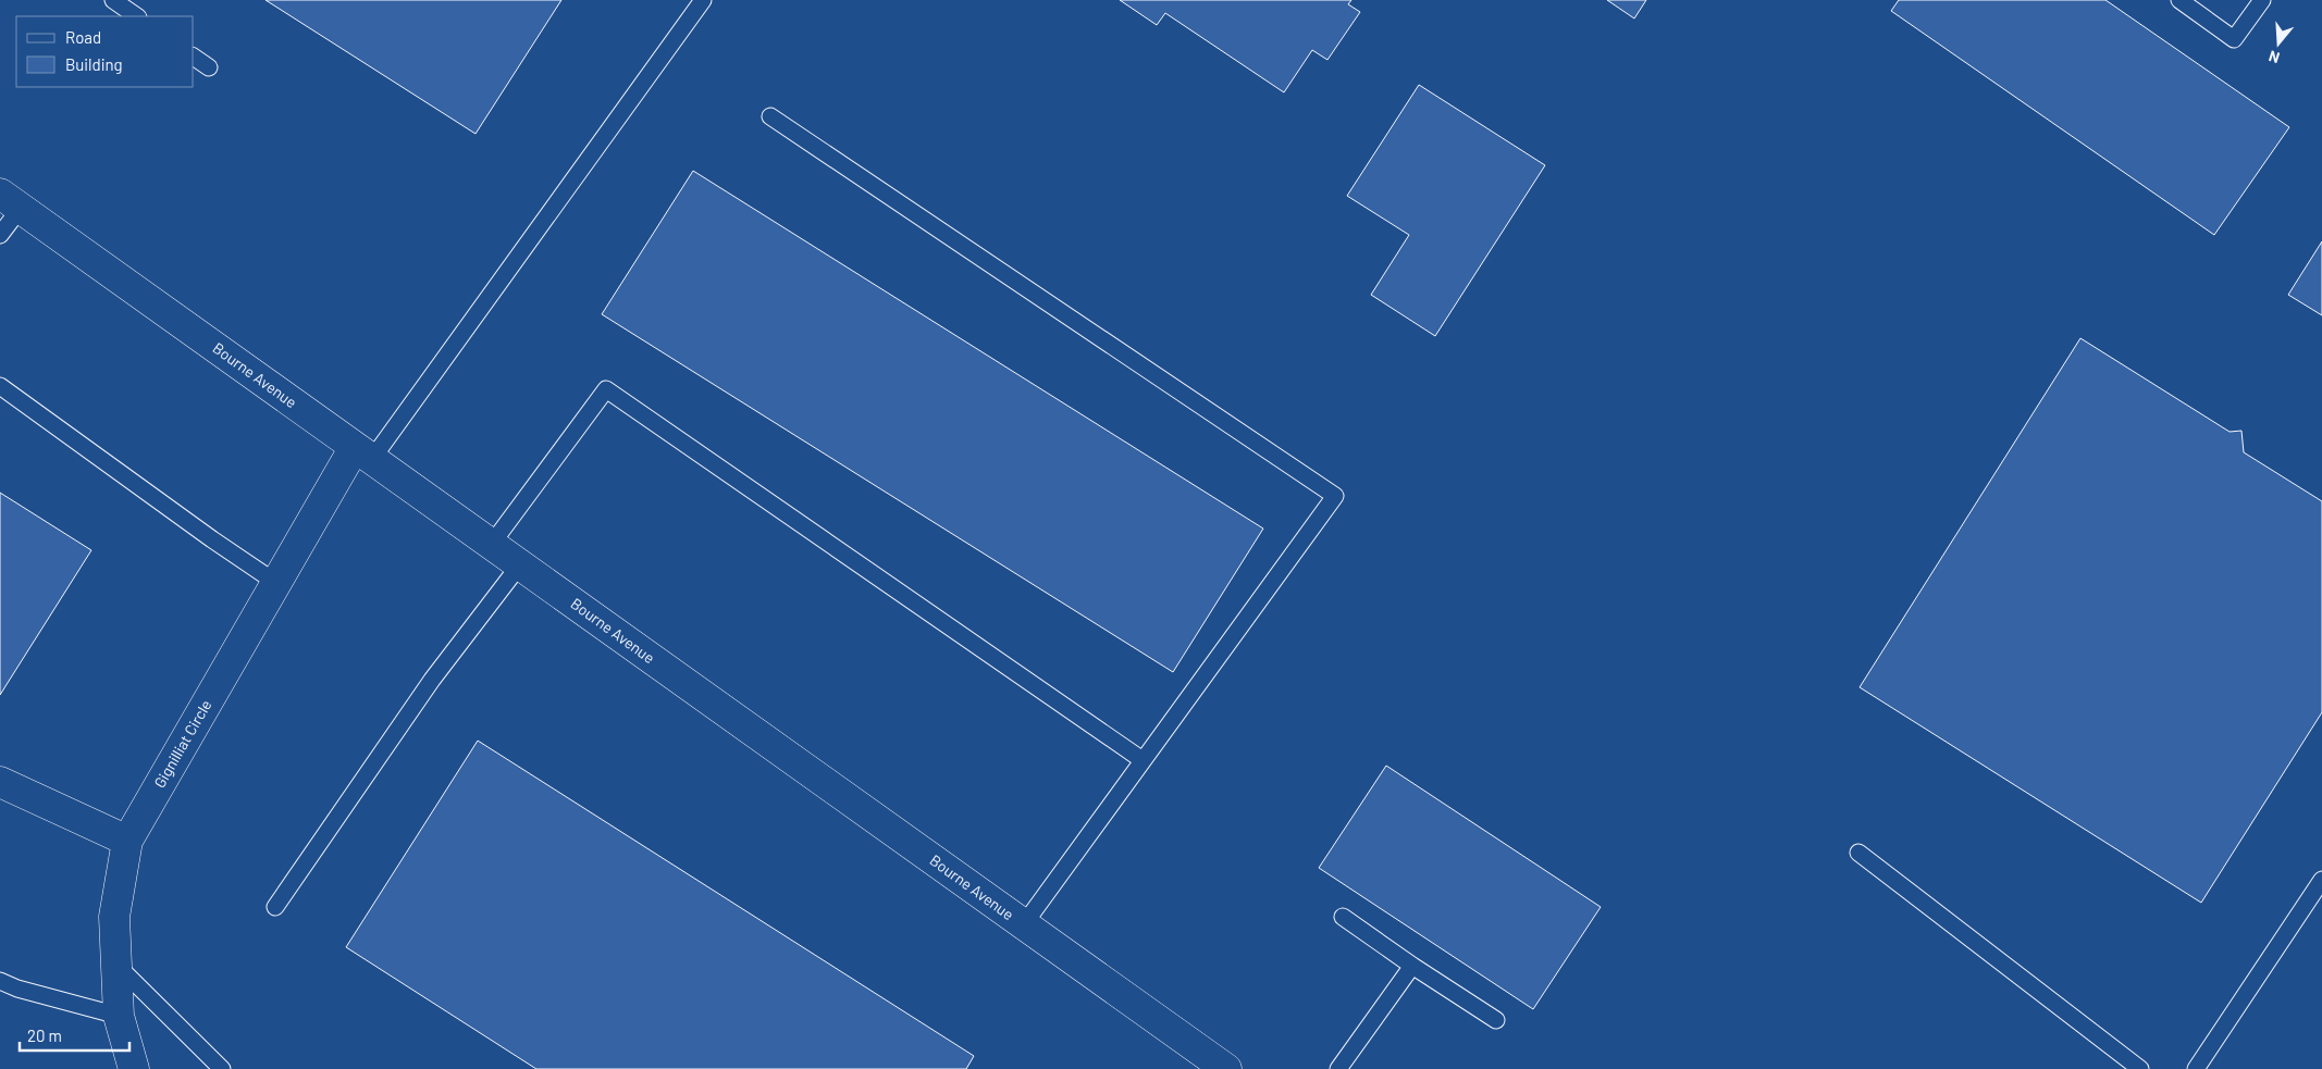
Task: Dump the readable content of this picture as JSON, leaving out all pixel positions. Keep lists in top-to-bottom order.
{
  "streets": {
    "street": ["Bourne Avenue", "Gignilliat Circle"]
  },
  "crossings": [
    ["Bourne Avenue", "Gignilliat Circle"]
  ],
  "legend": ["Road", "Building"],
  "scale_bar": "20 m",
  "north": "bottom"
}
